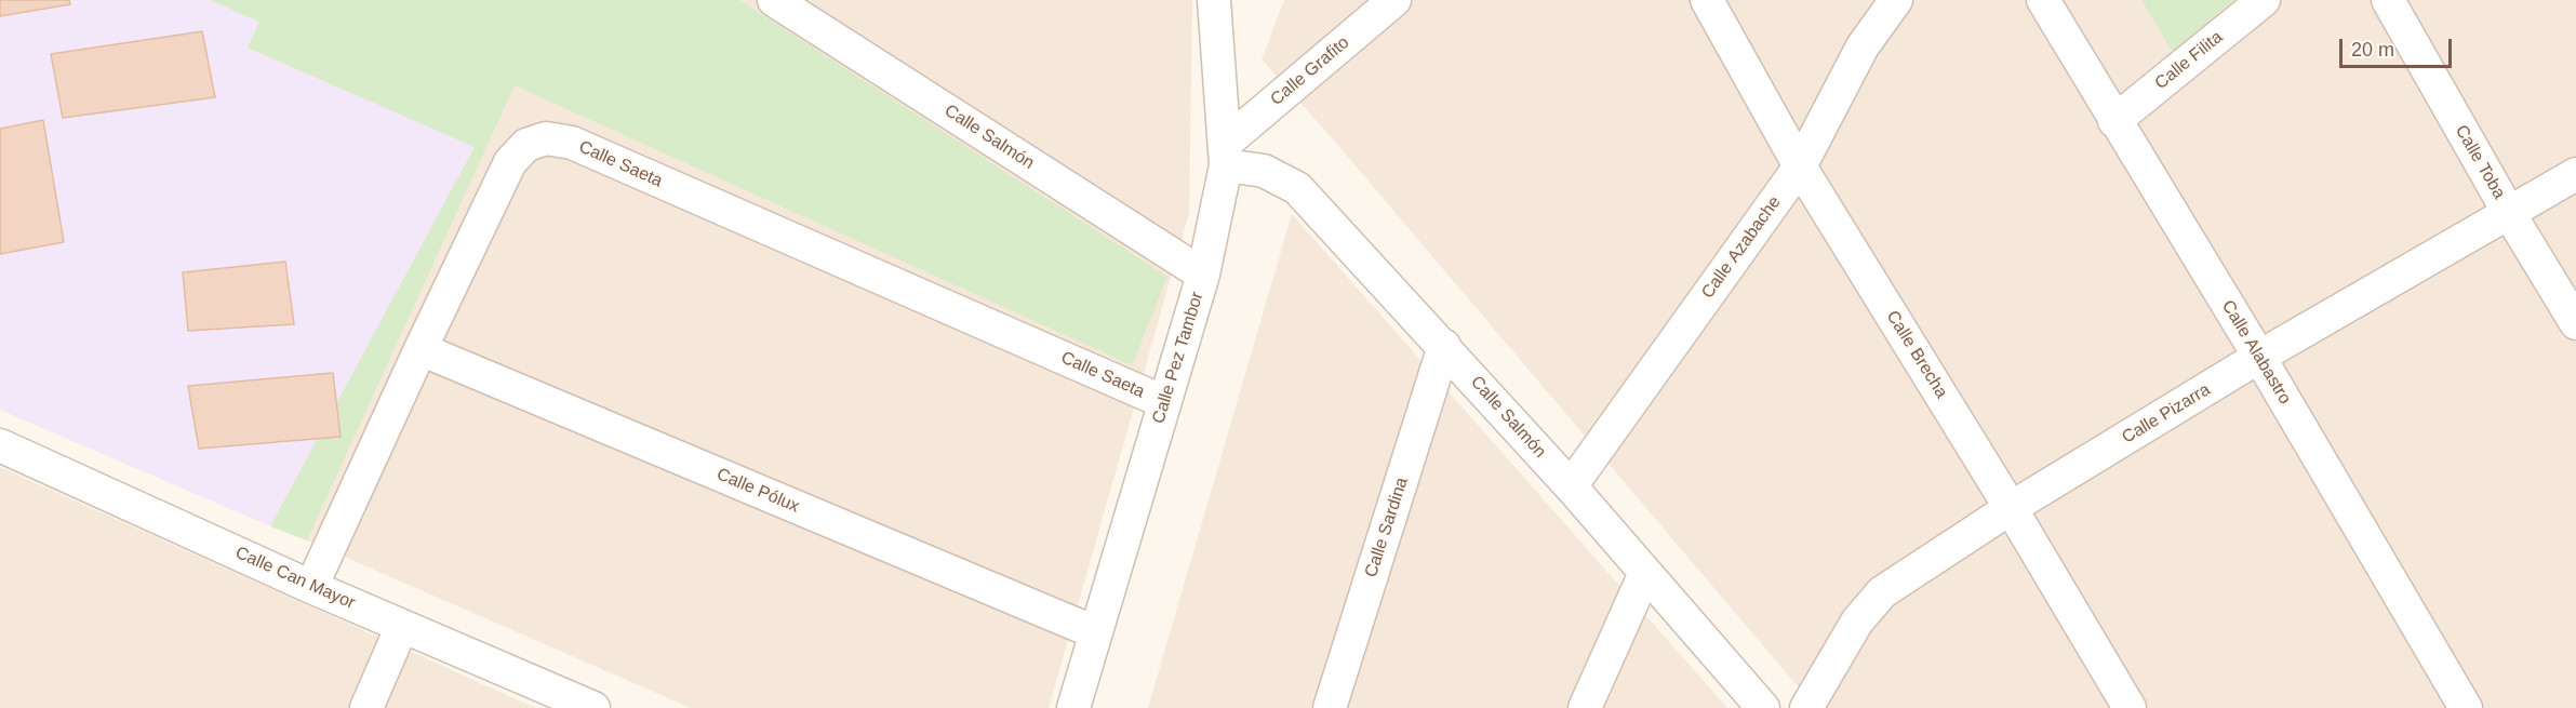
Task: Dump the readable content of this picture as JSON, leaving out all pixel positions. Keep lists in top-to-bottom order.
{
  "streets": {
    "street": [
      "Calle Filita",
      "Calle Grafito",
      "Calle Salmón",
      "Calle Toba",
      "Calle Saeta",
      "Calle Azabache",
      "Calle Alabastro",
      "Calle Brecha",
      "Calle Pez Tambor",
      "Calle Pizarra",
      "Calle Pólux",
      "Calle Sardina",
      "Calle Can Mayor"
    ]
  },
  "crossings": [
    ["Calle Filita", "Calle Alabastro"],
    ["Calle Grafito", "Calle Salmón"],
    ["Calle Grafito", "Calle Pez Tambor"],
    ["Calle Salmón", "Calle Azabache"],
    ["Calle Salmón", "Calle Pez Tambor"],
    ["Calle Salmón", "Calle Sardina"],
    ["Calle Toba", "Calle Pizarra"],
    ["Calle Saeta", "Calle Pez Tambor"],
    ["Calle Saeta", "Calle Pólux"],
    ["Calle Saeta", "Calle Can Mayor"],
    ["Calle Azabache", "Calle Brecha"],
    ["Calle Alabastro", "Calle Pizarra"],
    ["Calle Brecha", "Calle Pizarra"],
    ["Calle Pez Tambor", "Calle Pólux"]
  ],
  "scale_bar": "20 m"
}
